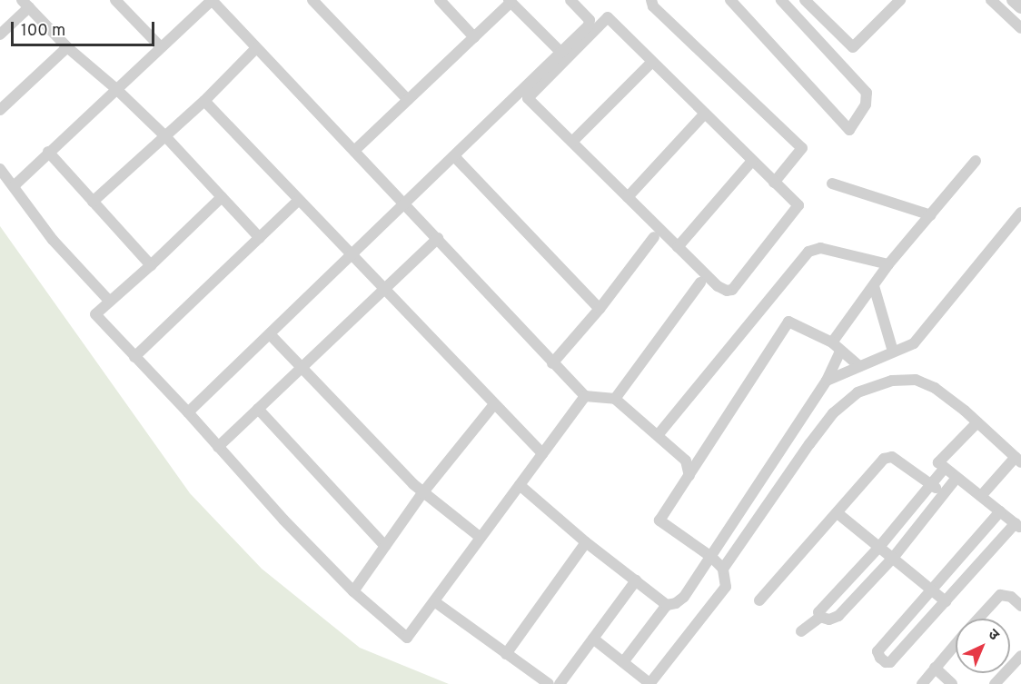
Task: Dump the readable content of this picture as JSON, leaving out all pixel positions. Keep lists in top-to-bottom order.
{
  "scale_bar": "100 m",
  "north": "top right"
}
